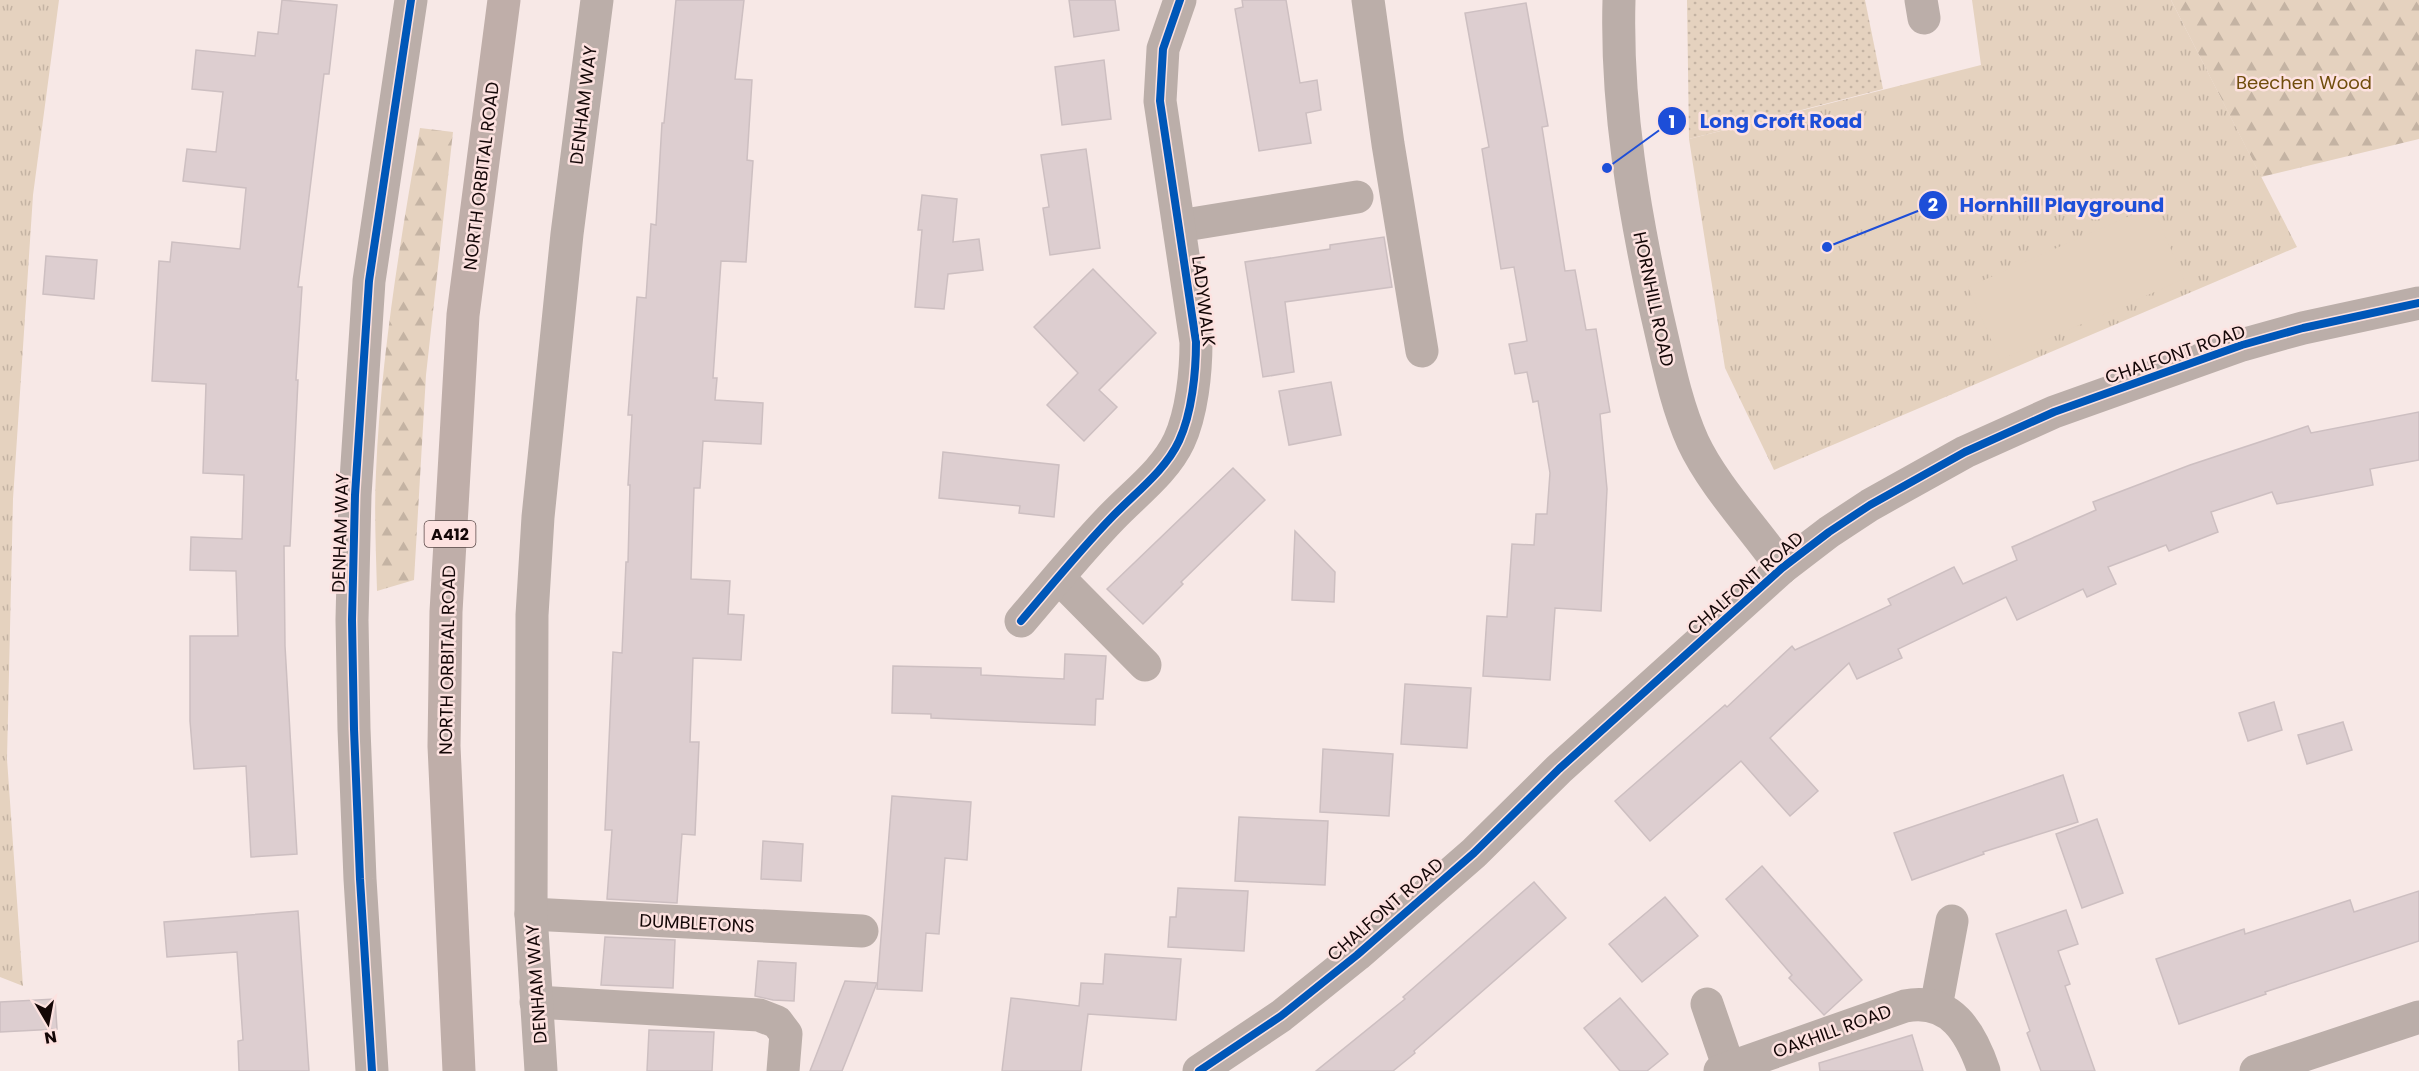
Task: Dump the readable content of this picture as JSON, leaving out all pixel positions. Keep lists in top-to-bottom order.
{
  "streets": {
    "main road": ["NORTH ORBITAL ROAD", "A412"],
    "street": [
      "DENHAM WAY",
      "HORNHILL ROAD",
      "LADYWALK",
      "CHALFONT ROAD",
      "DUMBLETONS",
      "OAKHILL ROAD"
    ]
  },
  "crossings": [
    ["DENHAM WAY", "DUMBLETONS"],
    ["HORNHILL ROAD", "CHALFONT ROAD"]
  ],
  "parks": ["Beechen Wood"],
  "places": ["Long Croft Road", "Hornhill Playground"],
  "north": "bottom"
}
